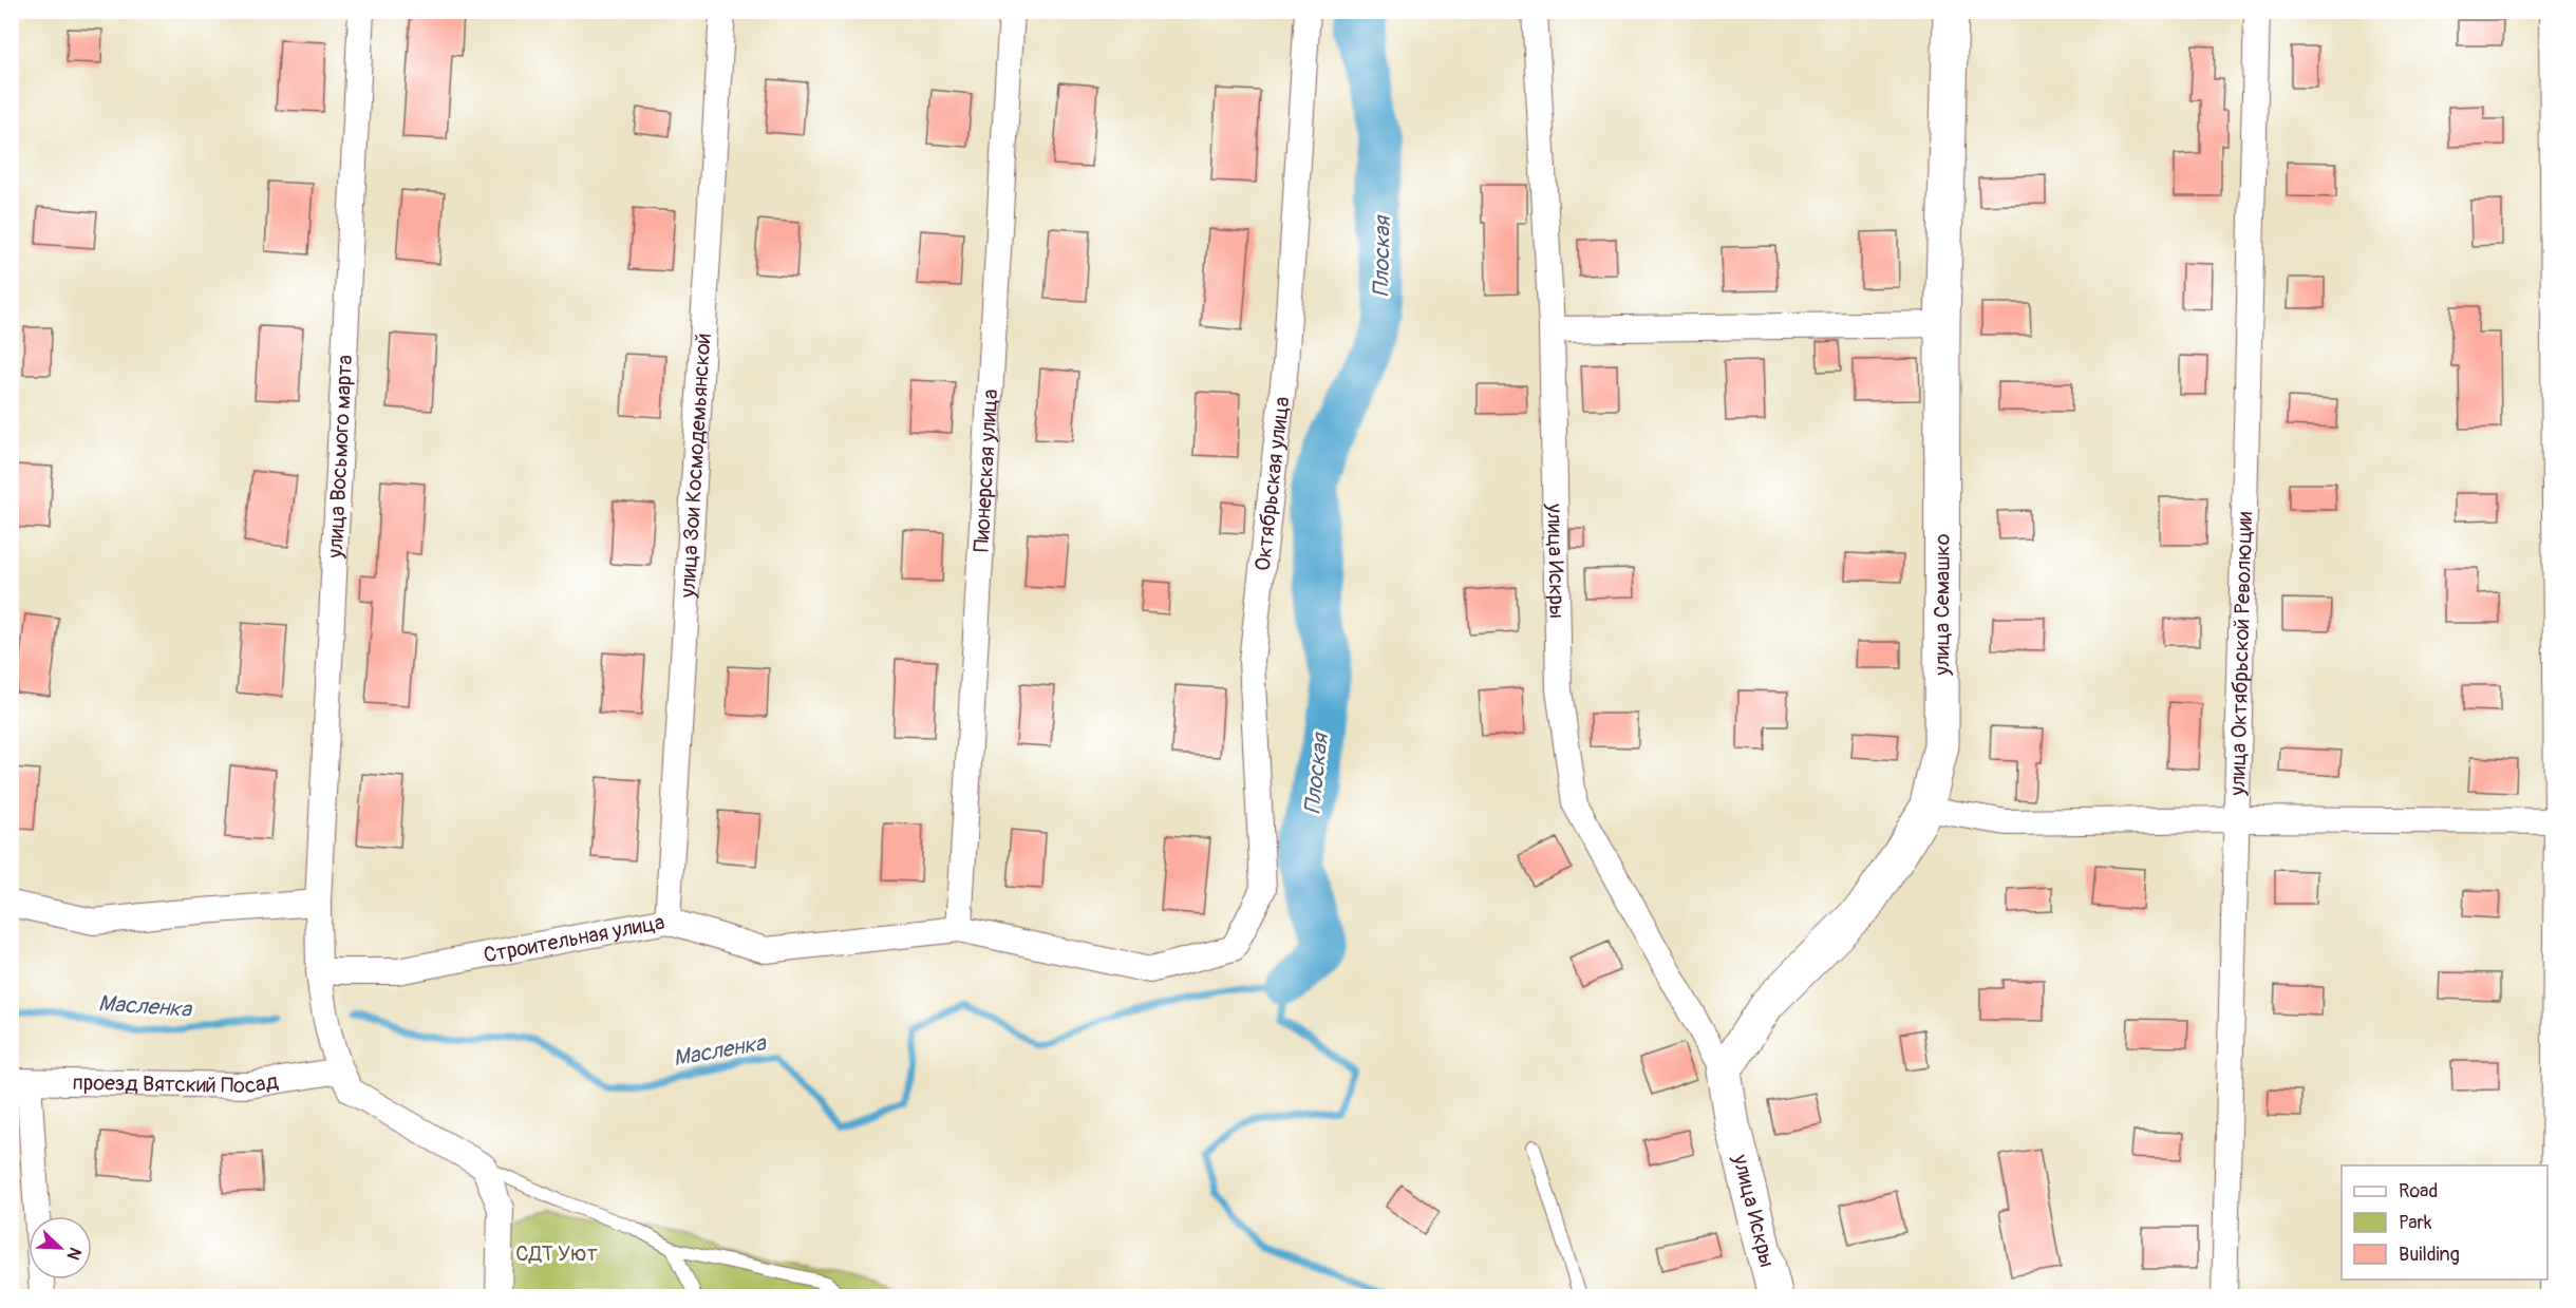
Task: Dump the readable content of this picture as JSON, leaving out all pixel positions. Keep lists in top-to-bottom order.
{
  "streets": {
    "main road": ["улица Искры", "улица Семашко"],
    "street": [
      "улица Восьмого марта",
      "улица Зои Космодемьянской",
      "Пионерская улица",
      "Октябрьская улица",
      "улица Октябрьской Революции",
      "Строительная улица",
      "проезд Вятский Посад"
    ]
  },
  "crossings": [
    ["улица Зои Космодемьянской", "Строительная улица"],
    ["Пионерская улица", "Строительная улица"],
    ["Октябрьская улица", "Строительная улица"],
    ["улица Искры", "улица Семашко"]
  ],
  "water": ["Плоская", "Масленка"],
  "parks": ["СДТ Уют"],
  "legend": ["Road", "Park", "Building"],
  "north": "bottom right"
}
